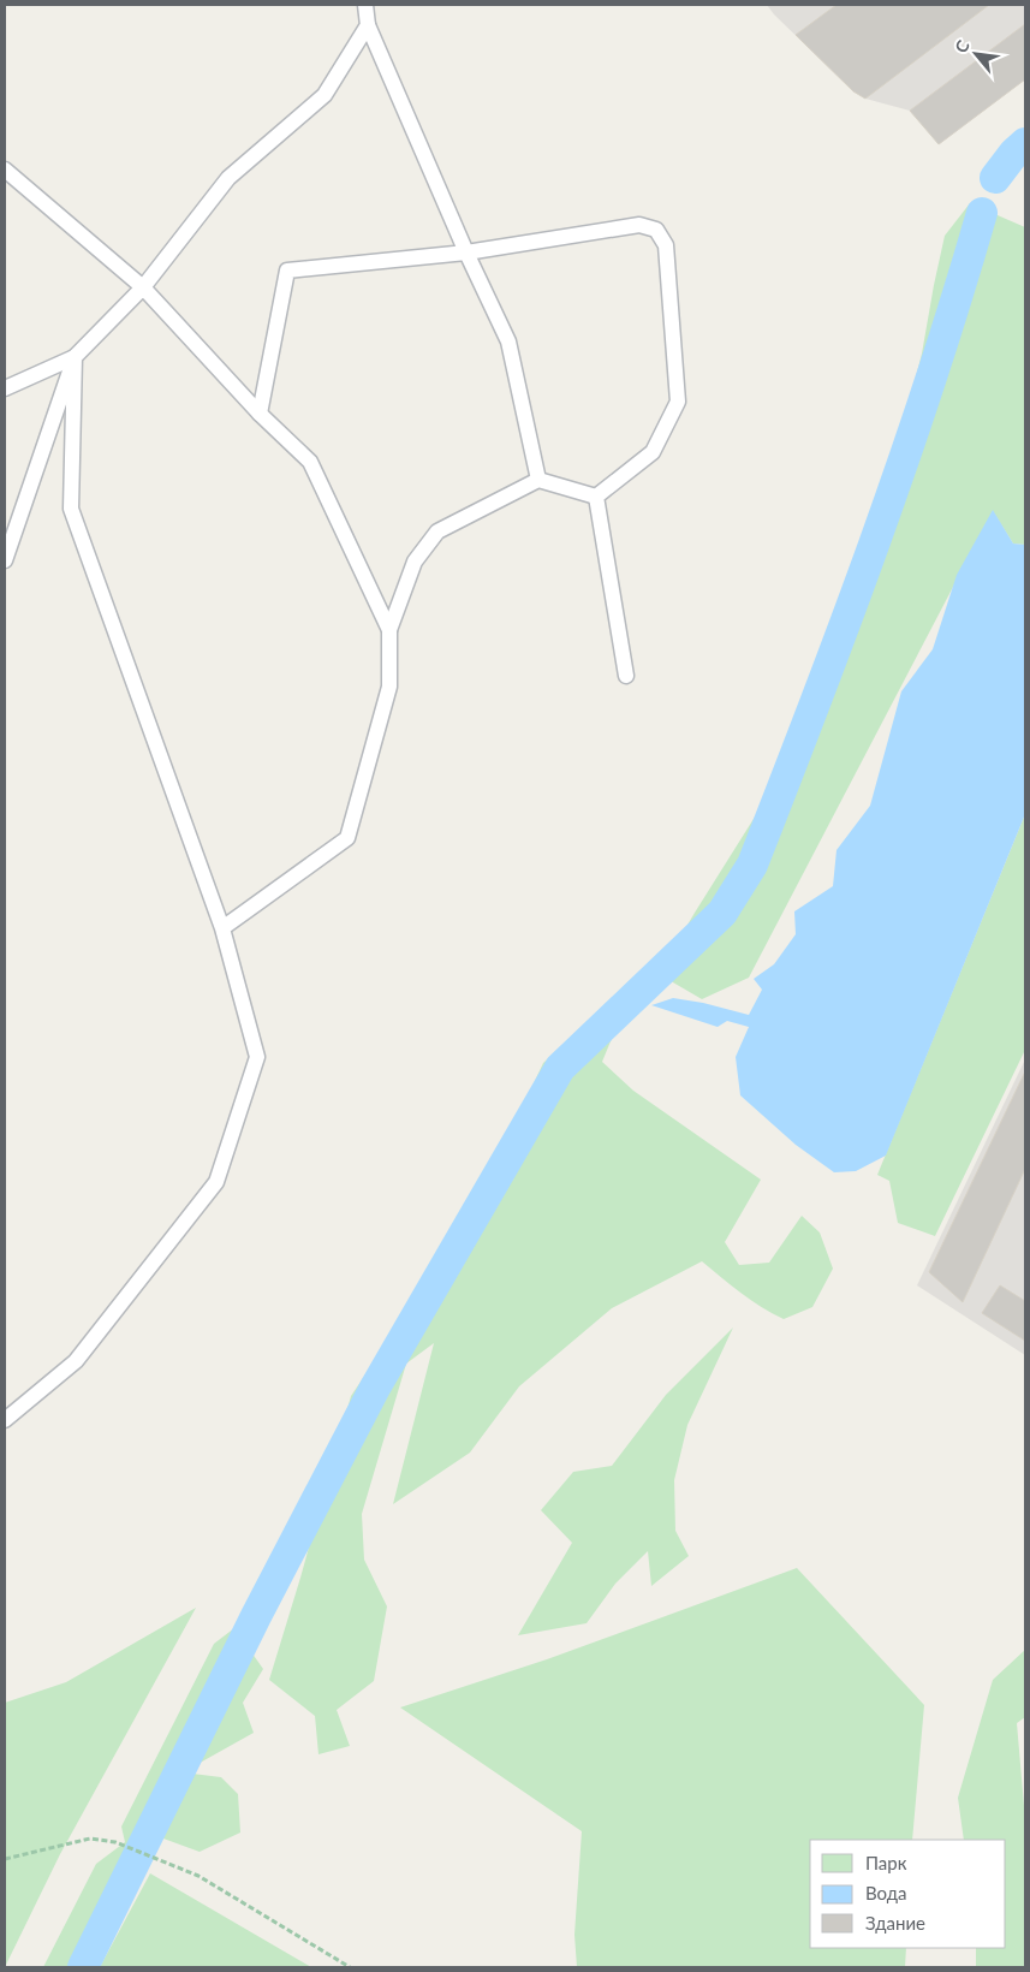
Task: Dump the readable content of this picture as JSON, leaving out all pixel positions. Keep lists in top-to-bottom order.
{
  "legend": ["Парк", "Вода", "Здание"],
  "north": "top left"
}
